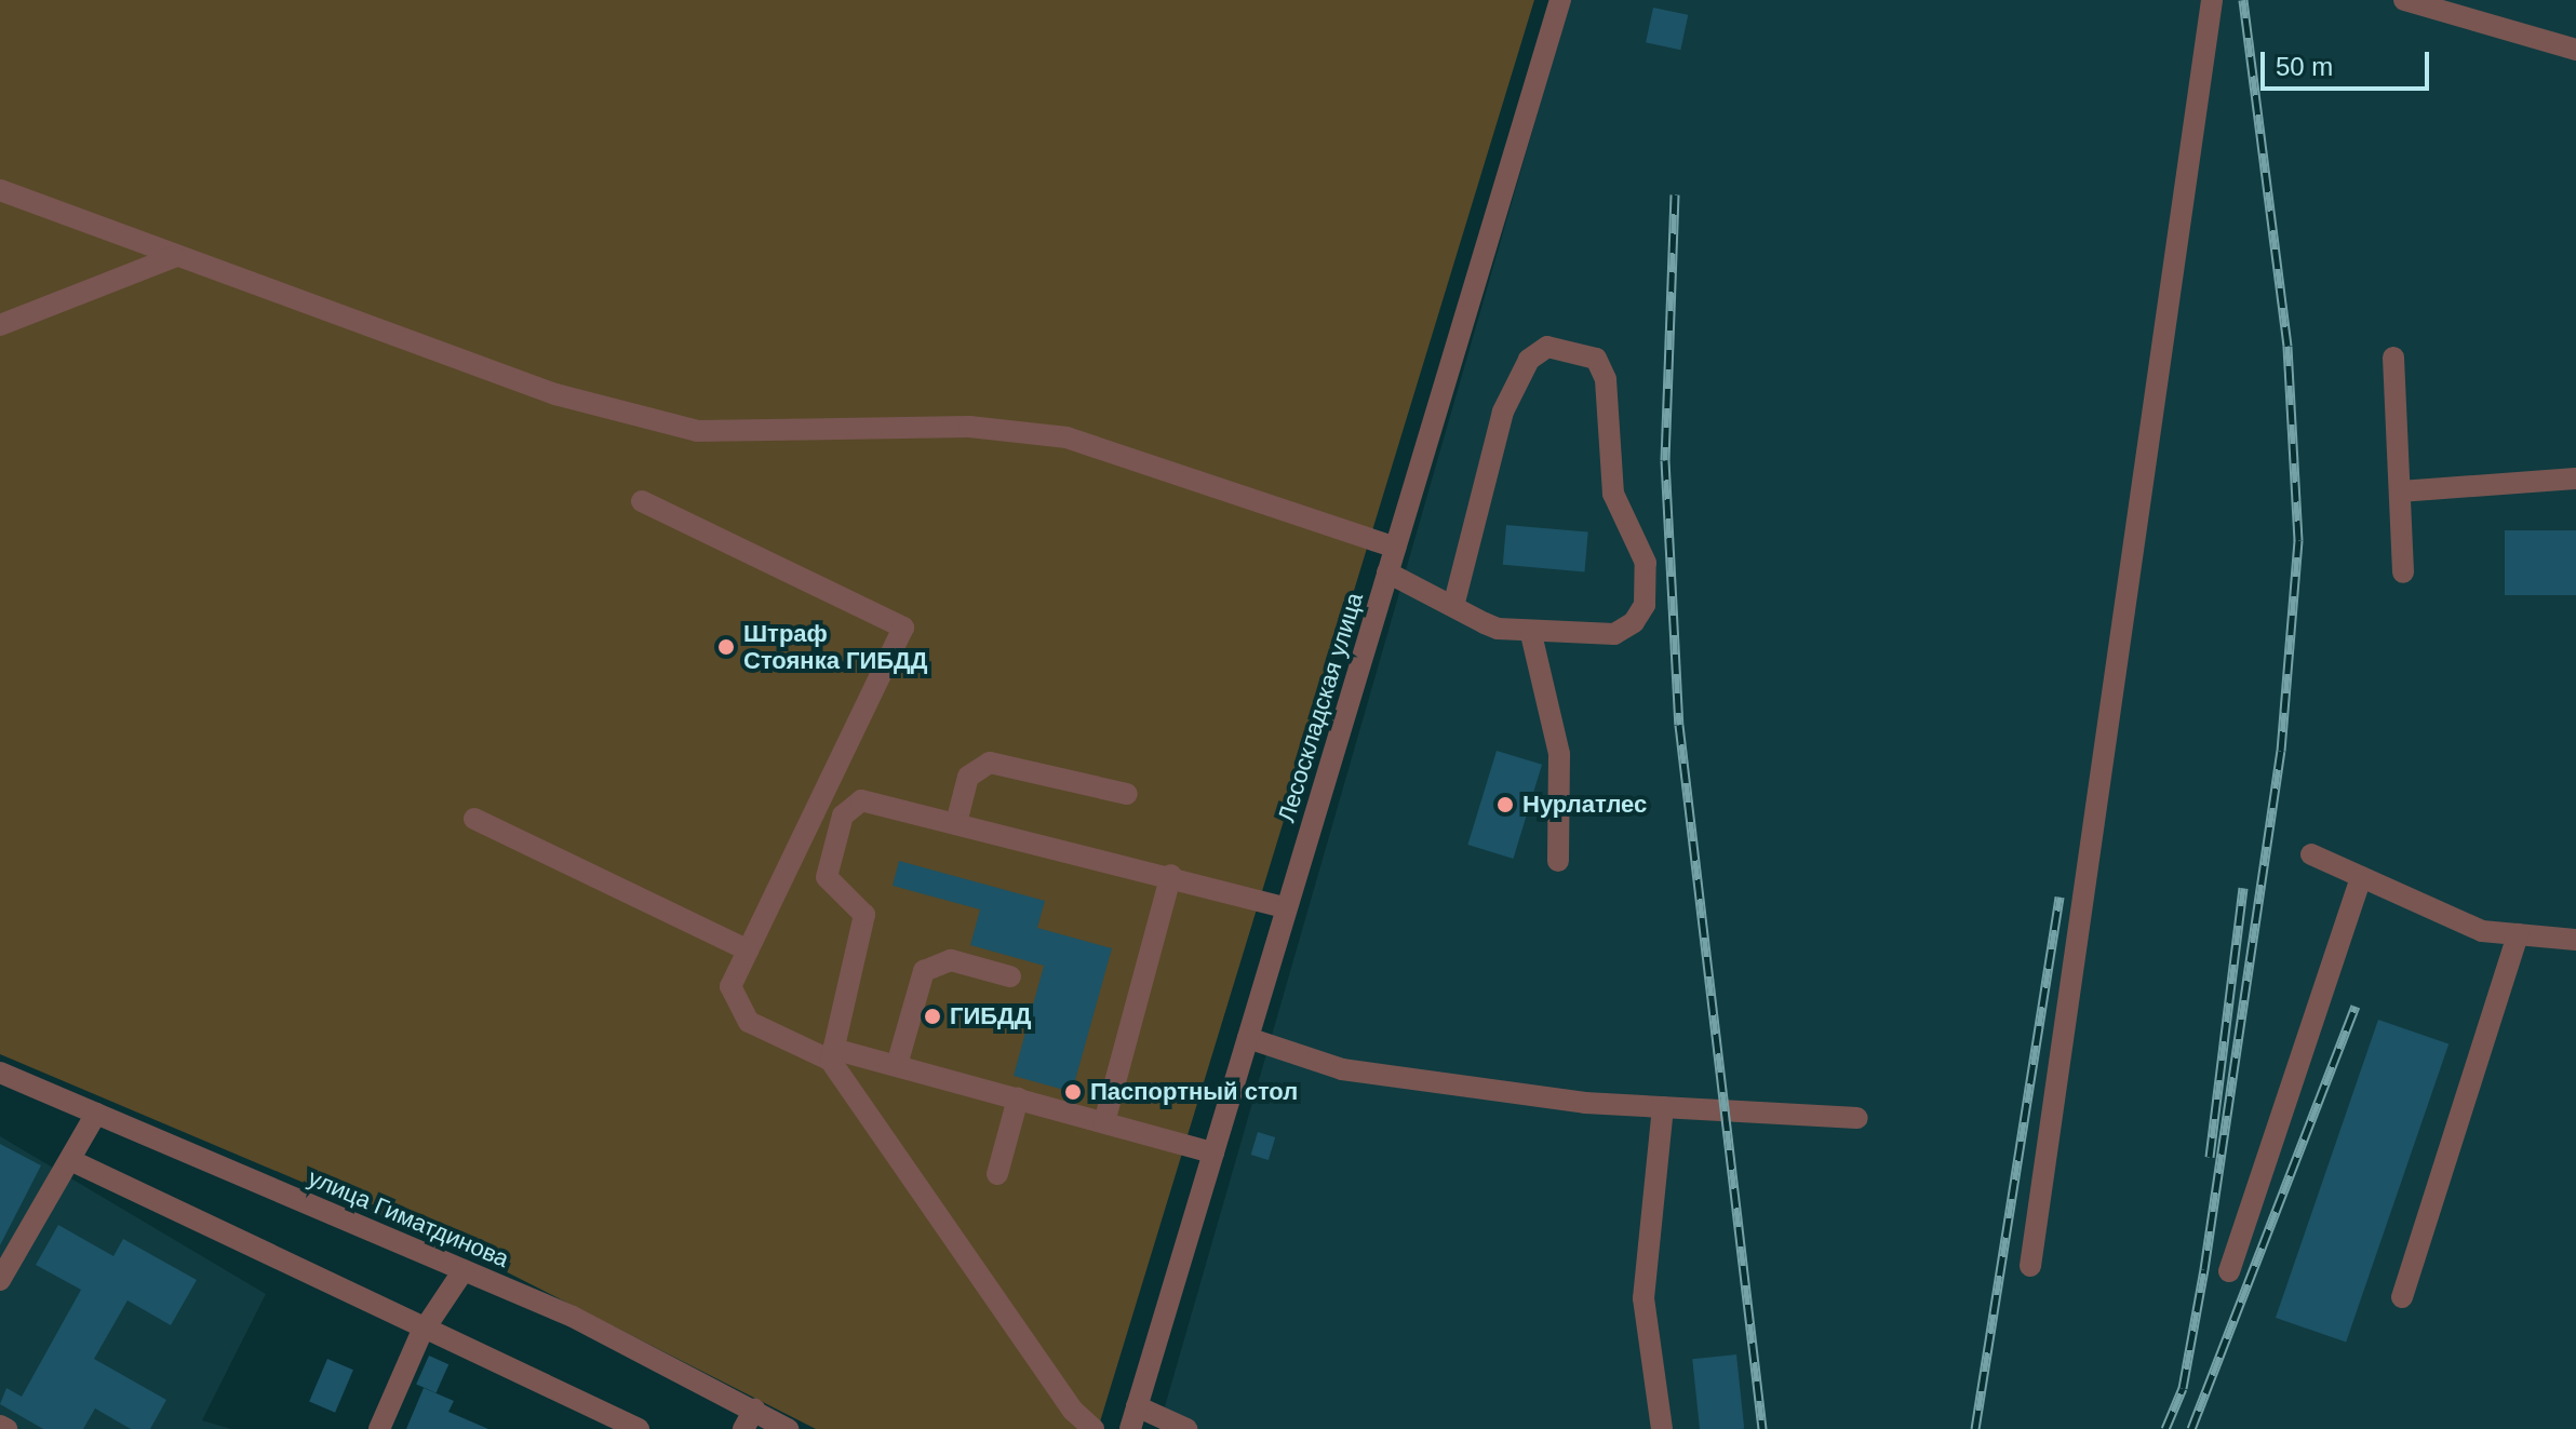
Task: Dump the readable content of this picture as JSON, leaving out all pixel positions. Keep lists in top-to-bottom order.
{
  "streets": {
    "street": ["Лесоскладская улица", "улица Гиматдинова"]
  },
  "places": [
    "Штраф Стоянка ГИБДД",
    "Нурлатлес",
    "ГИБДД",
    "Паспортный стол"
  ],
  "scale_bar": "50 m"
}
